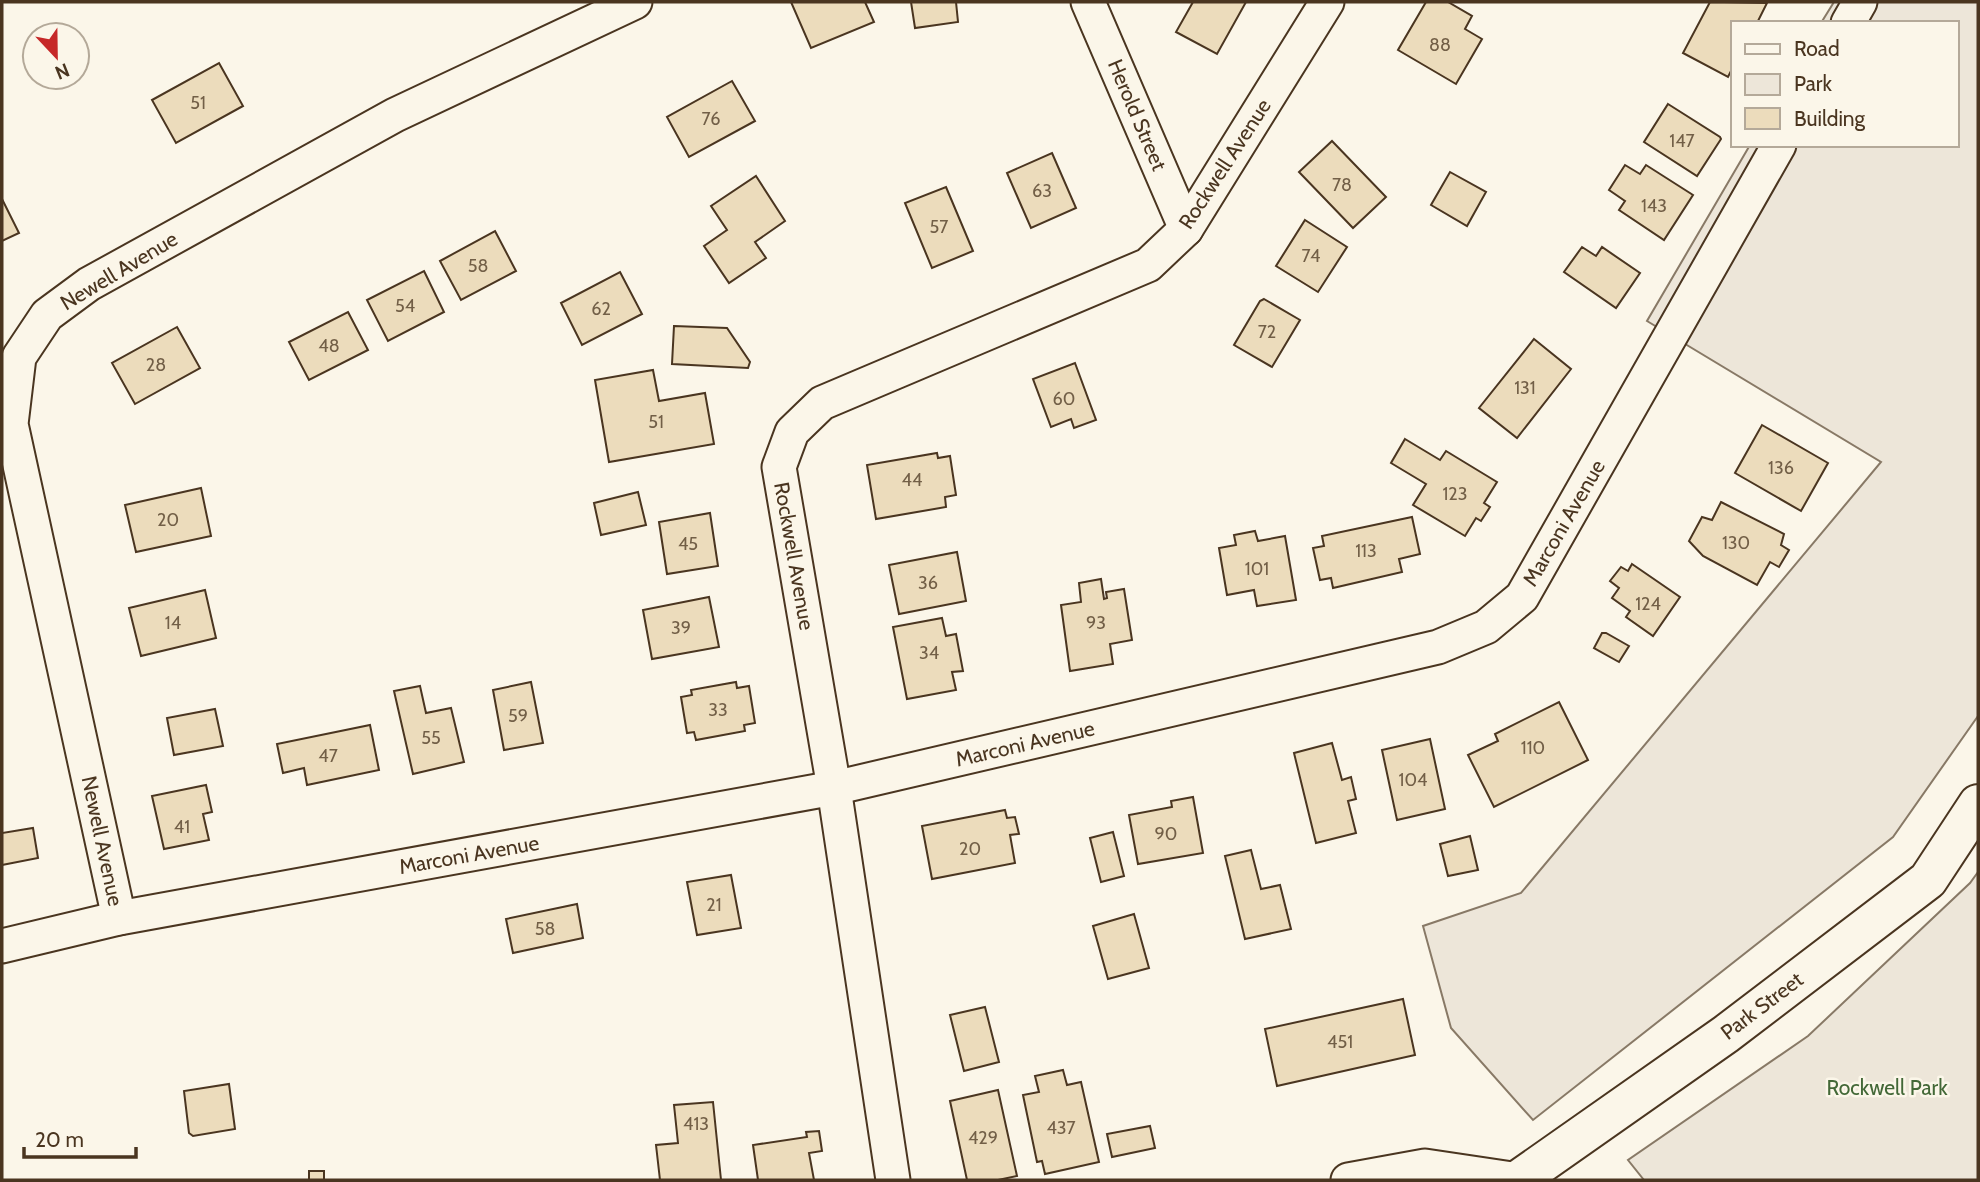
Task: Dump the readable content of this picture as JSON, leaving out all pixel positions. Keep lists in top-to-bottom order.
{
  "streets": {
    "highway": ["Park Street"],
    "street": [
      "Herold Street",
      "Rockwell Avenue",
      "Newell Avenue",
      "Marconi Avenue"
    ]
  },
  "crossings": [
    ["Herold Street", "Rockwell Avenue"],
    ["Rockwell Avenue", "Marconi Avenue"],
    ["Newell Avenue", "Marconi Avenue"]
  ],
  "parks": ["Rockwell Park"],
  "house_numbers": [
    "88",
    "51",
    "76",
    "147",
    "78",
    "63",
    "143",
    "57",
    "74",
    "58",
    "54",
    "62",
    "72",
    "48",
    "28",
    "131",
    "60",
    "51",
    "136",
    "44",
    "123",
    "20",
    "130",
    "45",
    "113",
    "101",
    "36",
    "124",
    "14",
    "93",
    "39",
    "34",
    "33",
    "59",
    "55",
    "110",
    "47",
    "104",
    "41",
    "90",
    "20",
    "21",
    "58",
    "451",
    "413",
    "437",
    "429"
  ],
  "legend": ["Road", "Park", "Building"],
  "scale_bar": "20 m",
  "north": "bottom"
}
